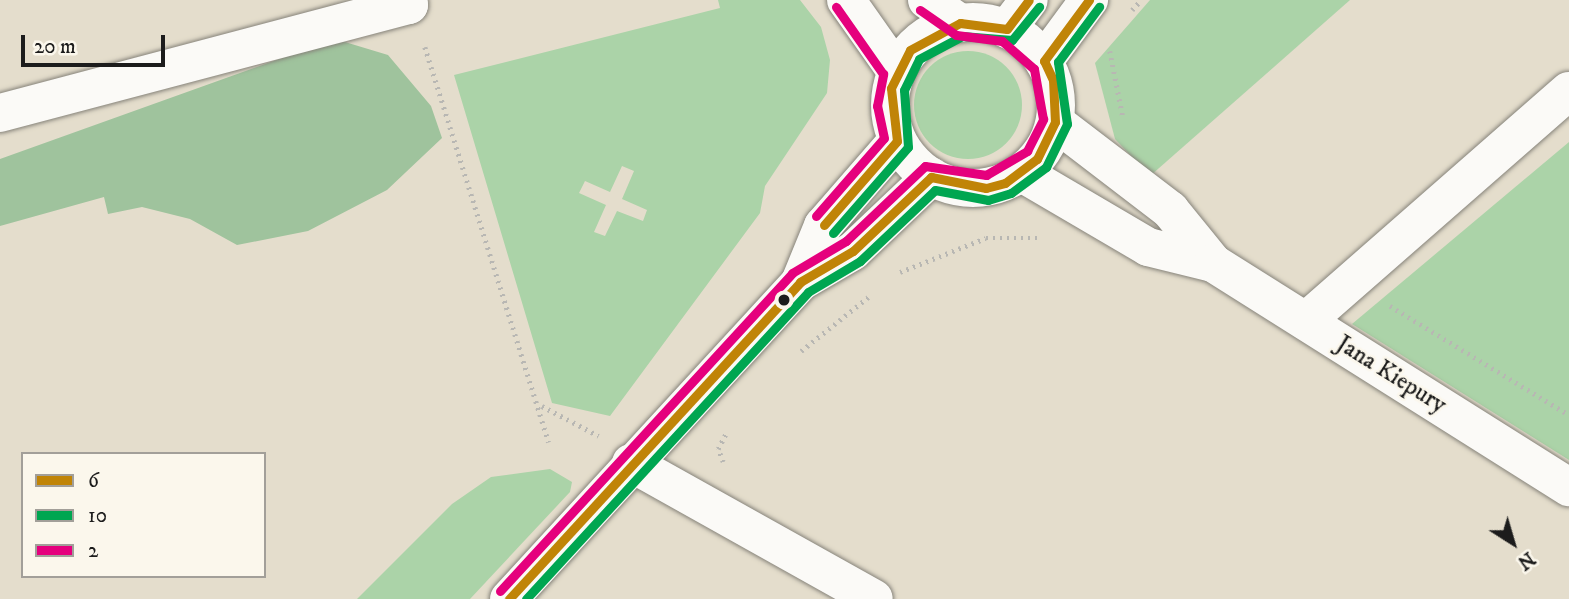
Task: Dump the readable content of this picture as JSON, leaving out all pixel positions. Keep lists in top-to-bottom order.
{
  "streets": {
    "street": ["Jana Kiepury"]
  },
  "lines": ["transit line 6", "transit line 10", "transit line 2"],
  "legend": ["6", "10", "2"],
  "scale_bar": "20 m",
  "north": "bottom right"
}
